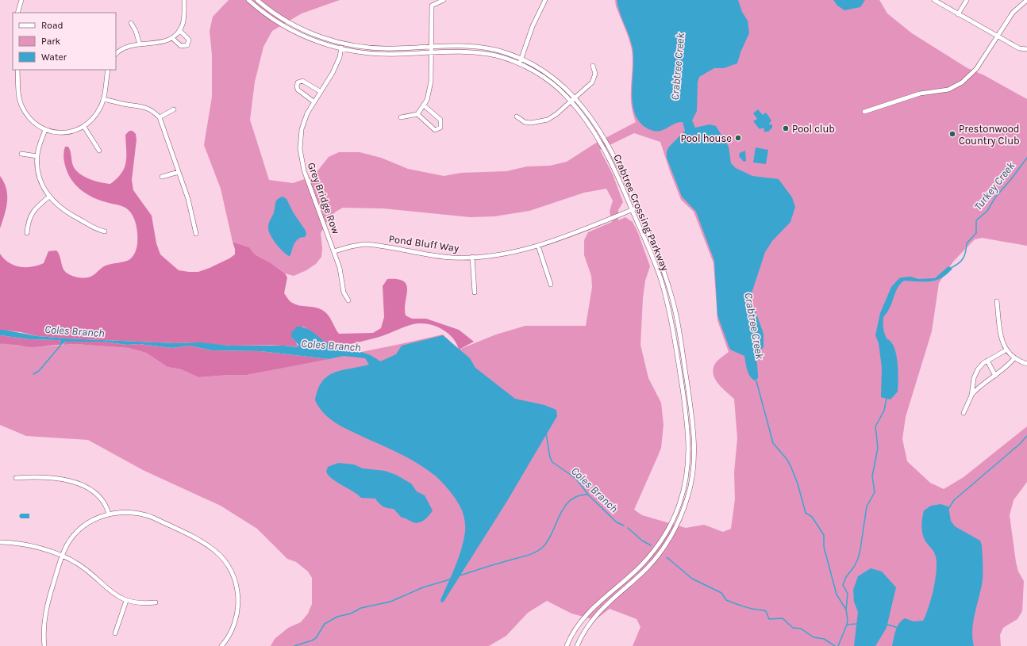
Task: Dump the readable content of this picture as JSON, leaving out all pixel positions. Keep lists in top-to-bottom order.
{
  "streets": {
    "street": ["Grey Bridge Row", "Crabtree Crossing Parkway", "Pond Bluff Way"]
  },
  "crossings": [
    ["Grey Bridge Row", "Crabtree Crossing Parkway"],
    ["Grey Bridge Row", "Pond Bluff Way"],
    ["Crabtree Crossing Parkway", "Pond Bluff Way"]
  ],
  "water": ["Crabtree Creek", "Turkey Creek", "Coles Branch"],
  "places": ["Pool club", "Prestonwood Country Club", "Pool house"],
  "legend": ["Road", "Park", "Water"]
}
